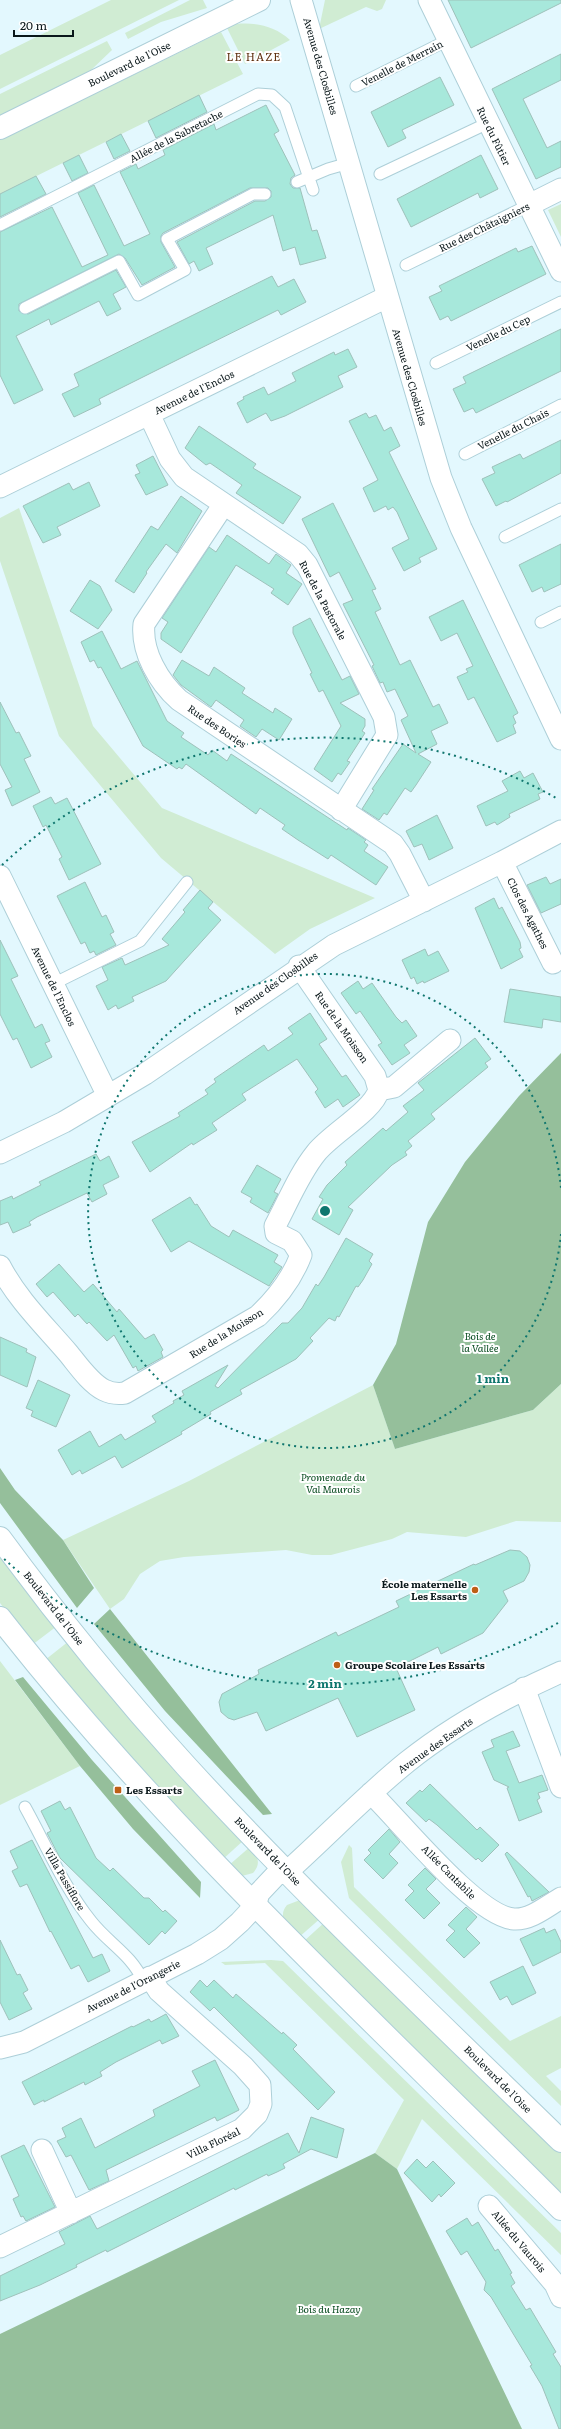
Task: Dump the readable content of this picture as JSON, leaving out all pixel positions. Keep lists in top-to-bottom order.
{
  "streets": {
    "main road": ["Boulevard de l'Oise"],
    "street": [
      "Avenue des Closbilles",
      "Rue du Fûtier",
      "Rue des Châtaigniers",
      "Avenue de l'Enclos",
      "Rue de la Pastorale",
      "Rue des Bories",
      "Clos des Agathes",
      "Rue de la Moisson",
      "Avenue des Essarts",
      "Allée Cantabile",
      "Avenue de l'Orangerie",
      "Villa Floréal",
      "Allée du Vaurois"
    ],
    "lane": [
      "Venelle de Merrain",
      "Allée de la Sabretache",
      "Venelle du Cep",
      "Venelle du Chais",
      "Villa Passiflore"
    ]
  },
  "crossings": [
    ["Venelle de Merrain", "Rue du Fûtier"],
    ["Boulevard de l'Oise", "Avenue des Essarts"],
    ["Boulevard de l'Oise", "Avenue de l'Orangerie"],
    ["Avenue des Closbilles", "Avenue de l'Enclos"],
    ["Avenue des Closbilles", "Rue des Bories"],
    ["Avenue des Closbilles", "Clos des Agathes"],
    ["Avenue des Closbilles", "Rue de la Moisson"],
    ["Rue du Fûtier", "Rue des Châtaigniers"],
    ["Avenue de l'Enclos", "Rue de la Pastorale"],
    ["Rue de la Pastorale", "Rue des Bories"],
    ["Avenue des Essarts", "Allée Cantabile"],
    ["Avenue des Essarts", "Avenue de l'Orangerie"],
    ["Villa Passiflore", "Avenue de l'Orangerie"],
    ["Villa Passiflore", "Villa Floréal"],
    ["Avenue de l'Orangerie", "Villa Floréal"]
  ],
  "districts": ["LE HAZE"],
  "parks": ["Bois de la Vallée", "Promenade du Val Maurois", "Bois du Hazay"],
  "places": {
    "other": ["École maternelle Les Essarts", "Groupe Scolaire Les Essarts"],
    "transit": ["Les Essarts"]
  },
  "scale_bar": "20 m",
  "rings": ["1 min", "2 min"]
}
